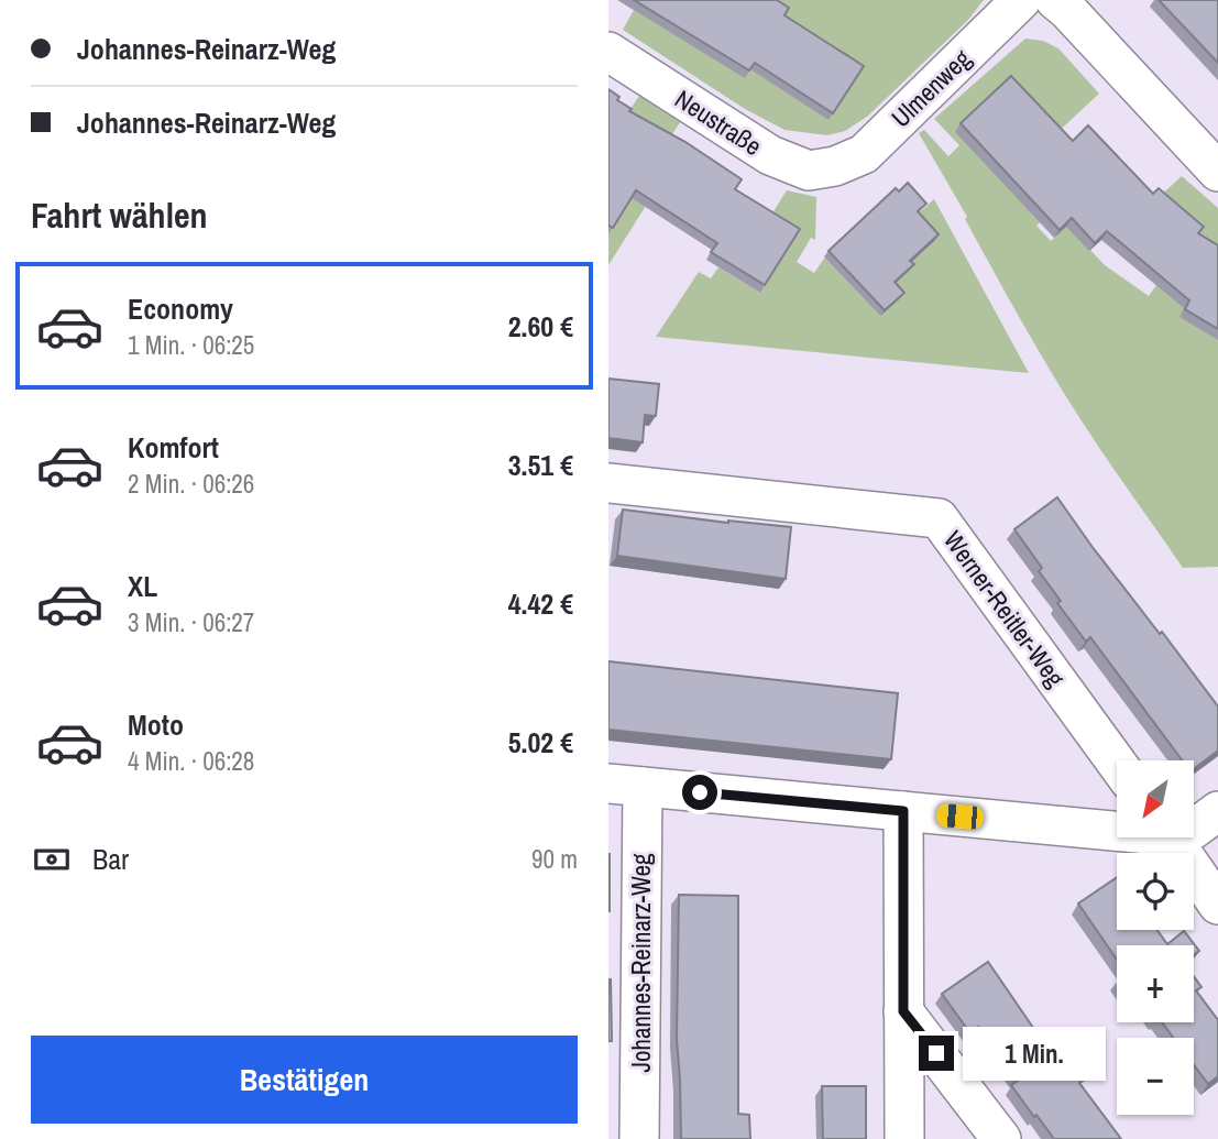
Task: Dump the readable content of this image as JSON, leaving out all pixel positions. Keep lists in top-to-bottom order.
{
  "streets": {
    "street": [
      "Ulmenweg",
      "Neustraße",
      "Werner-Reitler-Weg",
      "Johannes-Reinarz-Weg"
    ]
  },
  "crossings": [
    ["Ulmenweg", "Neustraße"]
  ],
  "north": "bottom left",
  "page": {
    "banner": ["Johannes-Reinarz-Weg", "Johannes-Reinarz-Weg"],
    "heading": "Fahrt wählen",
    "list": [
      {
        "name": "Economy",
        "note": "1 Min. · 06:25",
        "value": "2.60 €"
      },
      {
        "name": "Komfort",
        "note": "2 Min. · 06:26",
        "value": "3.51 €"
      },
      {
        "name": "XL",
        "note": "3 Min. · 06:27",
        "value": "4.42 €"
      },
      {
        "name": "Moto",
        "note": "4 Min. · 06:28",
        "value": "5.02 €"
      }
    ],
    "map_buttons": ["+", "−"],
    "pay": ["Bar", "90 m"],
    "buttons": "Bestätigen",
    "bubble": "1 Min."
  }
}
